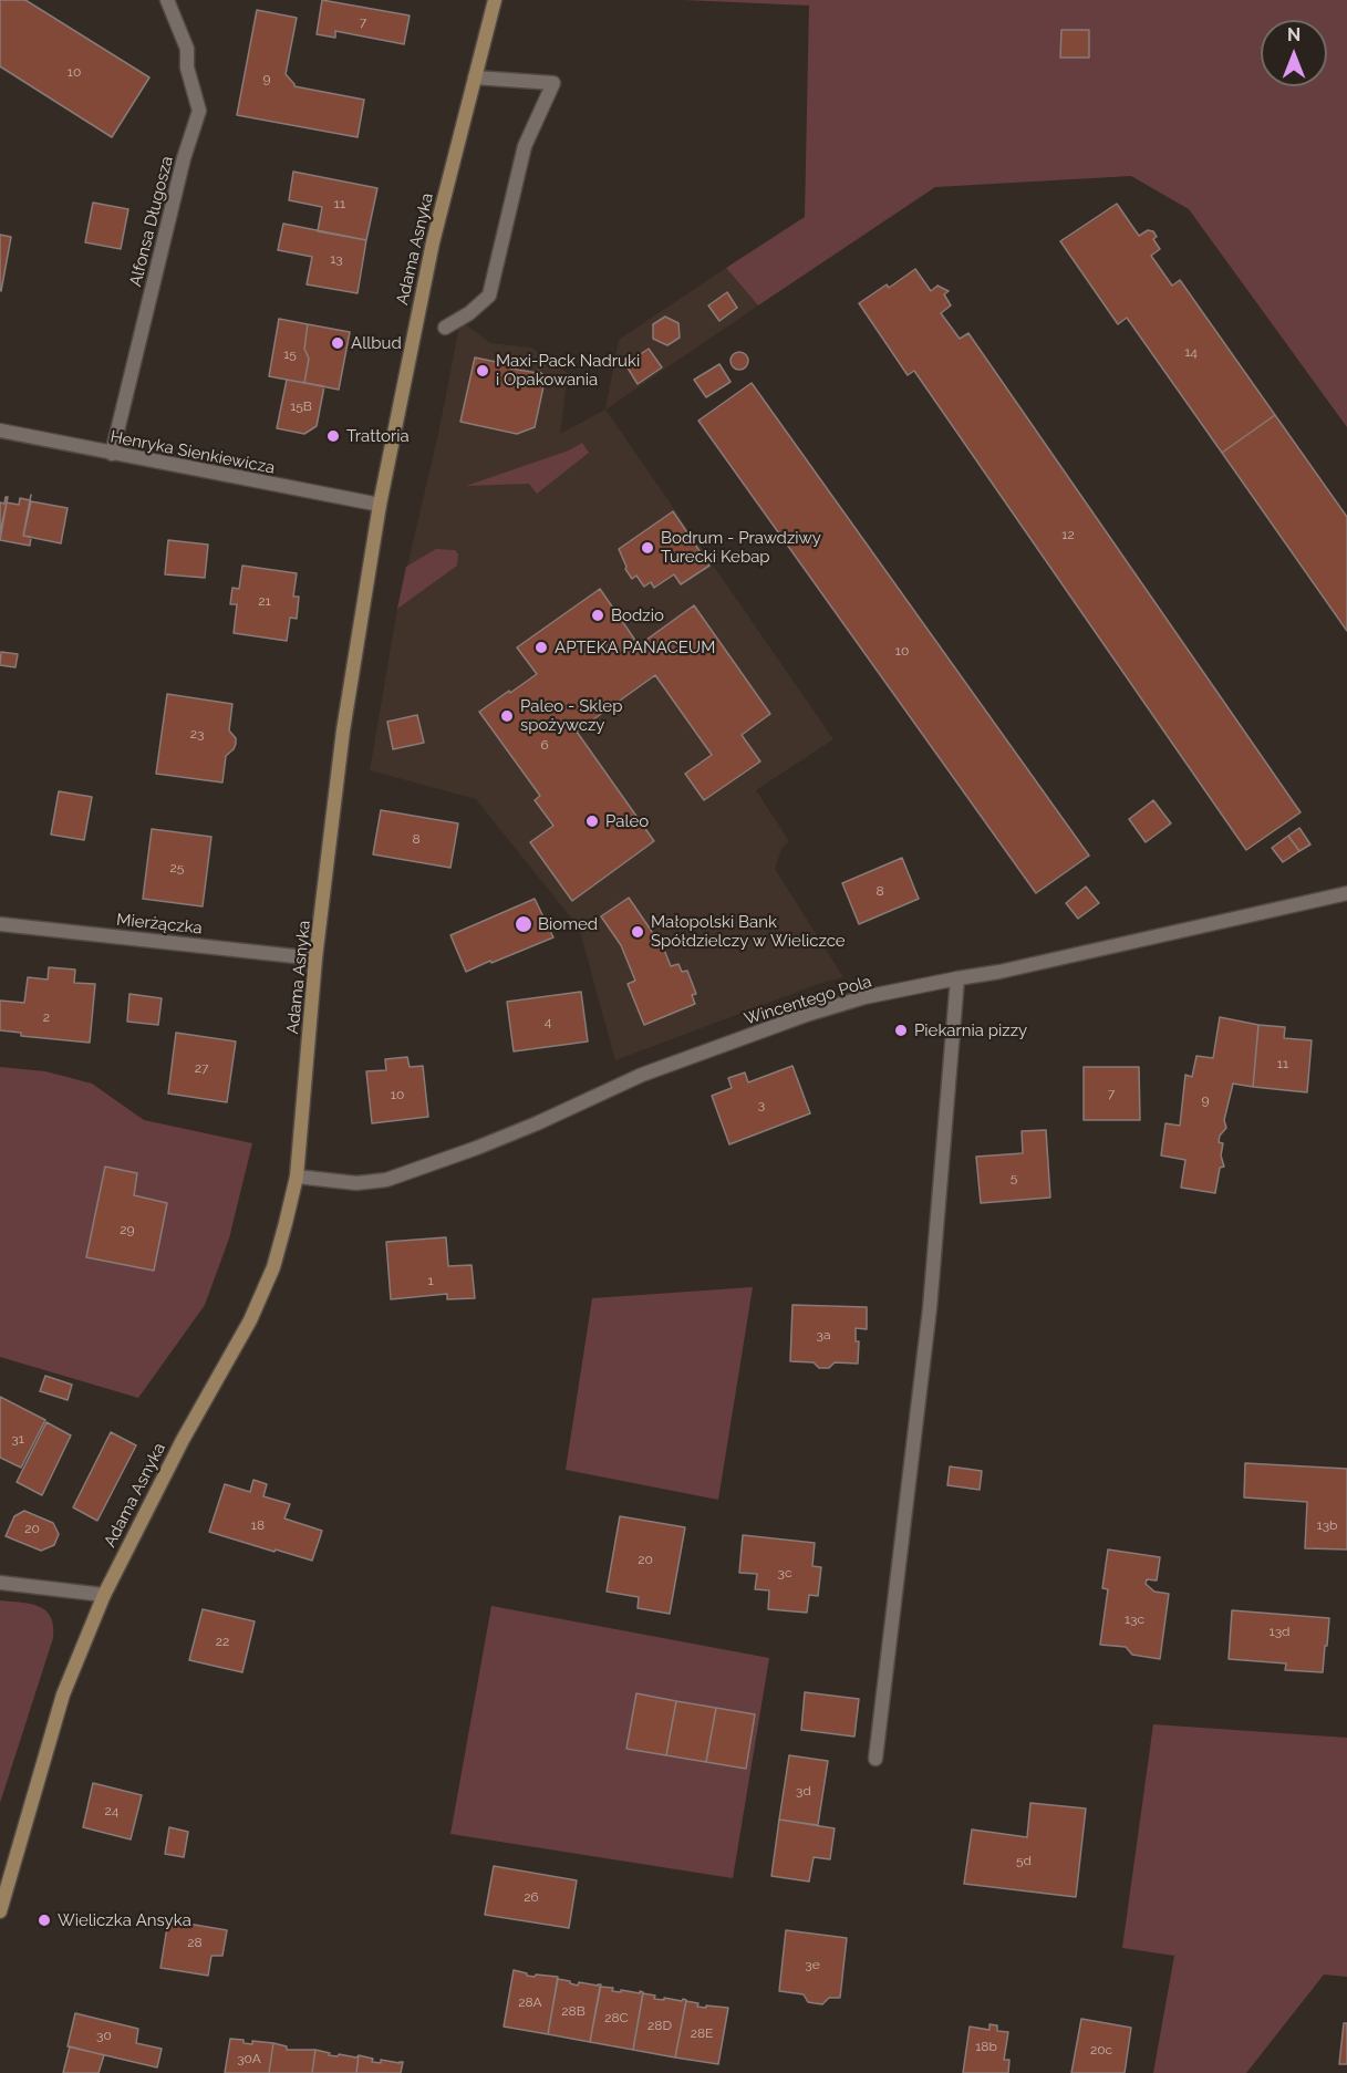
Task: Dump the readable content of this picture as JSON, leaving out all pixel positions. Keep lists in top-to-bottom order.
{
  "streets": {
    "main road": ["Adama Asnyka"],
    "street": [
      "Alfonsa Długosza",
      "Henryka Sienkiewicza",
      "Mierżączka",
      "Wincentego Pola"
    ]
  },
  "crossings": [
    ["Alfonsa Długosza", "Henryka Sienkiewicza"],
    ["Adama Asnyka", "Henryka Sienkiewicza"],
    ["Adama Asnyka", "Mierżączka"],
    ["Adama Asnyka", "Wincentego Pola"]
  ],
  "places": [
    "Allbud",
    "Maxi-Pack Nadruki i Opakowania",
    "Trattoria",
    "Bodrum - Prawdziwy Turecki Kebap",
    "Bodzio",
    "APTEKA PANACEUM",
    "Paleo - Sklep spożywczy",
    "Paleo",
    "Biomed",
    "Małopolski Bank Spółdzielczy w Wieliczce",
    "Piekarnia pizzy",
    "Wieliczka Ansyka"
  ],
  "house_numbers": [
    "7",
    "10",
    "9",
    "11",
    "13",
    "14",
    "15",
    "15B",
    "12",
    "21",
    "10",
    "23",
    "6",
    "8",
    "25",
    "8",
    "2",
    "4",
    "11",
    "27",
    "7",
    "10",
    "9",
    "3",
    "5",
    "29",
    "1",
    "3a",
    "31",
    "18",
    "13b",
    "20",
    "20",
    "3c",
    "13c",
    "13d",
    "22",
    "3d",
    "24",
    "5d",
    "26",
    "28",
    "3e",
    "28A",
    "28B",
    "28C",
    "28D",
    "28E",
    "30",
    "18b",
    "20c",
    "30A"
  ],
  "north": "top"
}
